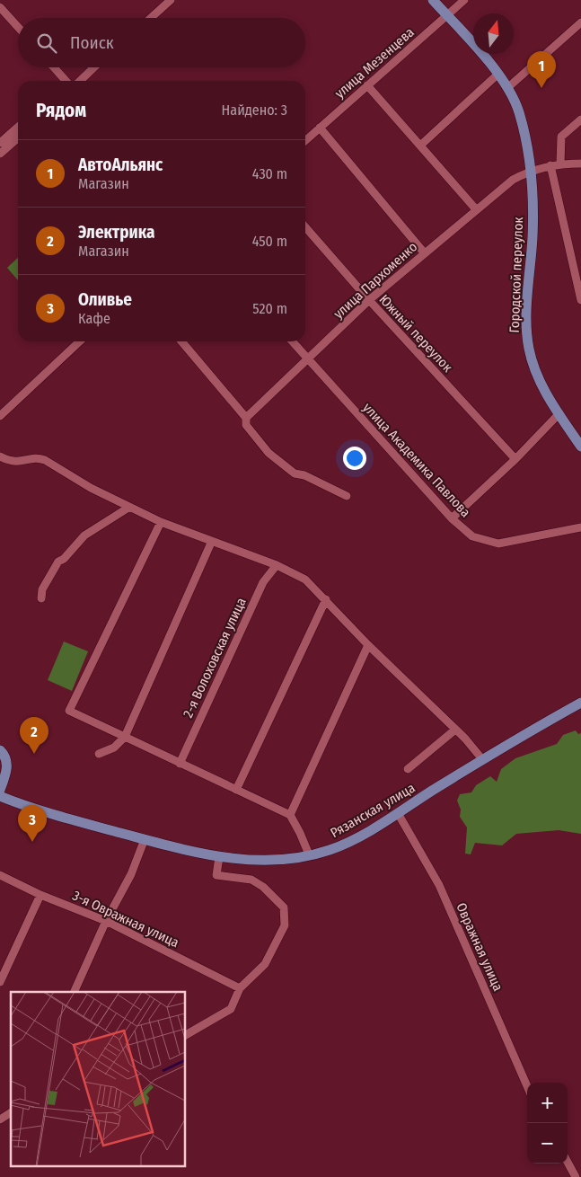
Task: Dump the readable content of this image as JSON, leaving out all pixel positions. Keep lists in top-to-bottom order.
{
  "streets": {
    "main road": ["Городской переулок", "Рязанская улица"],
    "street": [
      "улица Мезенцева",
      "улица Пархоменко",
      "Южный переулок",
      "улица Академика Павлова",
      "2-я Волоховская улица",
      "3-я Овражная улица",
      "Овражная улица"
    ]
  },
  "crossings": [
    ["улица Мезенцева", "Городской переулок"],
    ["Городской переулок", "улица Пархоменко"],
    ["улица Пархоменко", "Южный переулок"],
    ["улица Пархоменко", "улица Академика Павлова"],
    ["Рязанская улица", "Овражная улица"]
  ],
  "north": "top",
  "page": {
    "search": "Поиск",
    "pins": ["1", "2", "3"],
    "heading": ["Рядом", "Найдено: 3"],
    "list": [
      {
        "mark": "1",
        "name": "АвтоАльянс",
        "note": "Магазин",
        "value": "430 m"
      },
      {
        "mark": "2",
        "name": "Электрика",
        "note": "Магазин",
        "value": "450 m"
      },
      {
        "mark": "3",
        "name": "Оливье",
        "note": "Кафе",
        "value": "520 m"
      }
    ],
    "map_buttons": ["+", "−"]
  }
}
